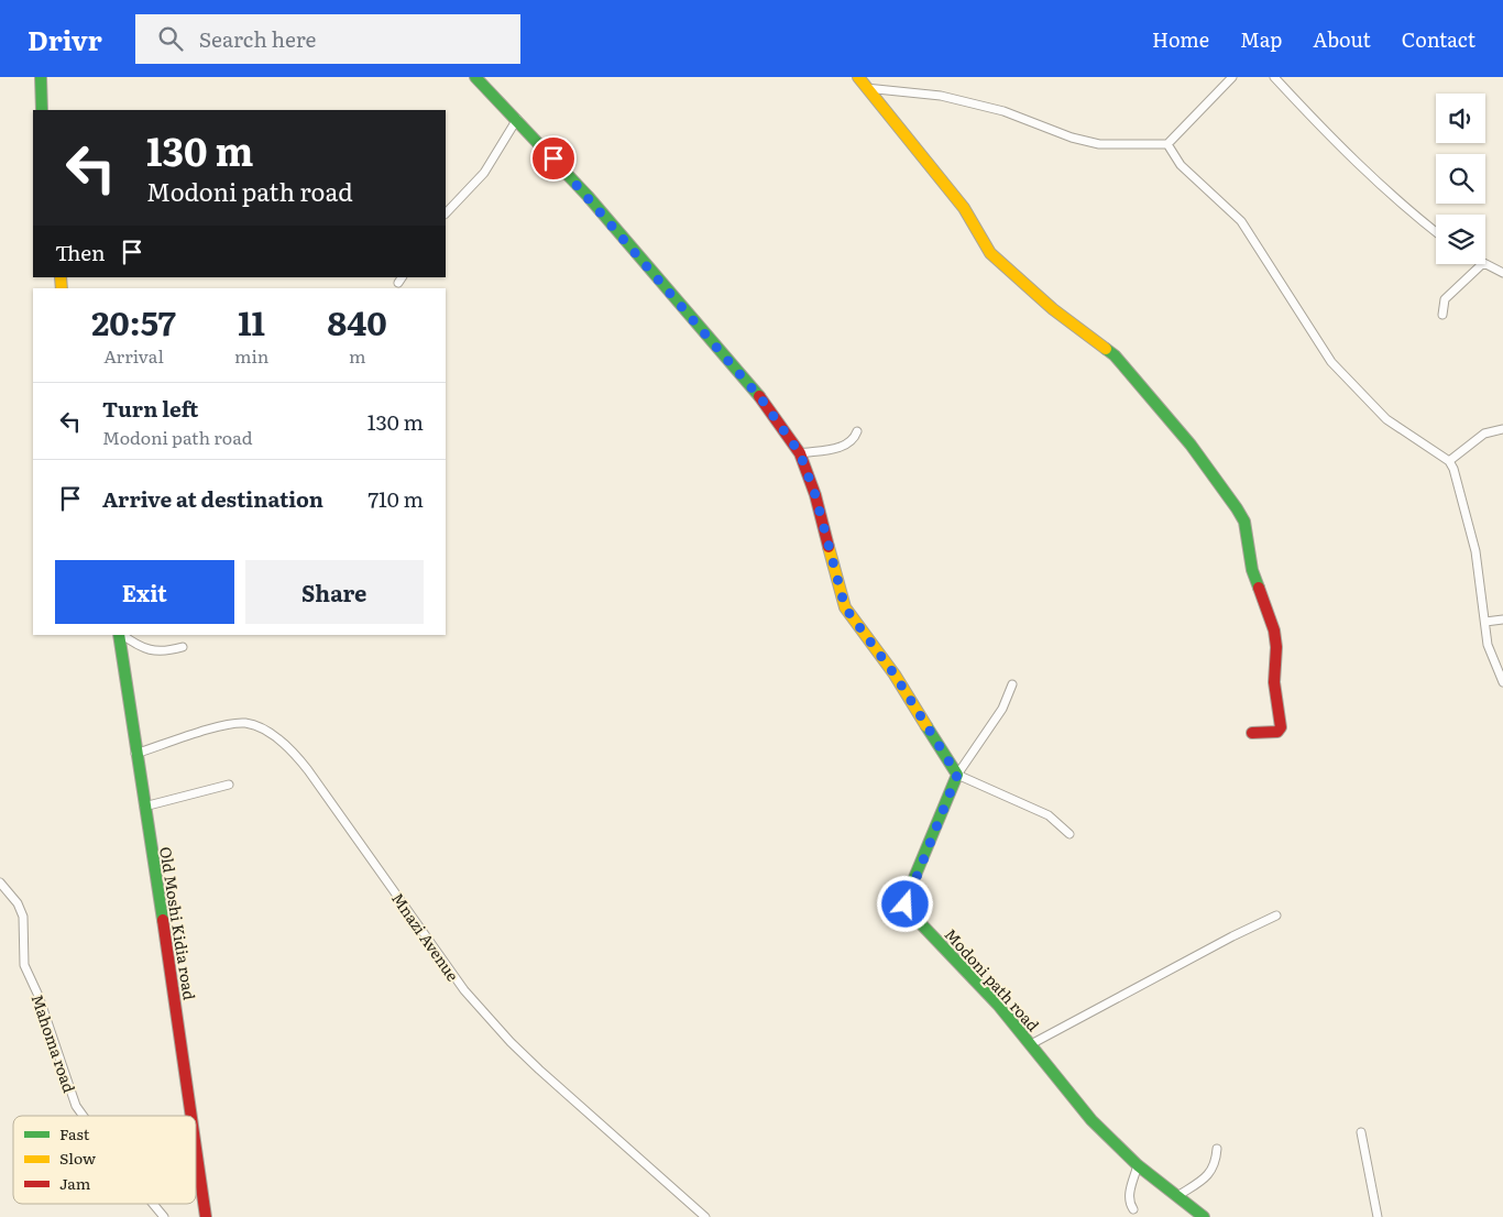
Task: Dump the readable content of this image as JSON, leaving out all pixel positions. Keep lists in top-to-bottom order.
{
  "streets": {
    "street": [
      "Old Moshi Kidia road",
      "Mnazi Avenue",
      "Modoni path road",
      "Mahoma road"
    ]
  },
  "crossings": [
    ["Old Moshi Kidia road", "Mnazi Avenue"]
  ],
  "legend": ["Fast", "Slow", "Jam"],
  "page": {
    "header": "Drivr",
    "search": "Search here",
    "nav": [
      "Home",
      "Map",
      "About",
      "Contact"
    ],
    "turn": ["130 m", "Modoni path road"],
    "then": "Then",
    "eta": [
      "20:57",
      "Arrival",
      "11",
      "min",
      "840",
      "m"
    ],
    "list": [
      {
        "name": "Turn left",
        "note": "Modoni path road",
        "value": "130 m"
      },
      {
        "name": "Arrive at destination",
        "value": "710 m"
      }
    ],
    "buttons": ["Exit", "Share"]
  }
}
